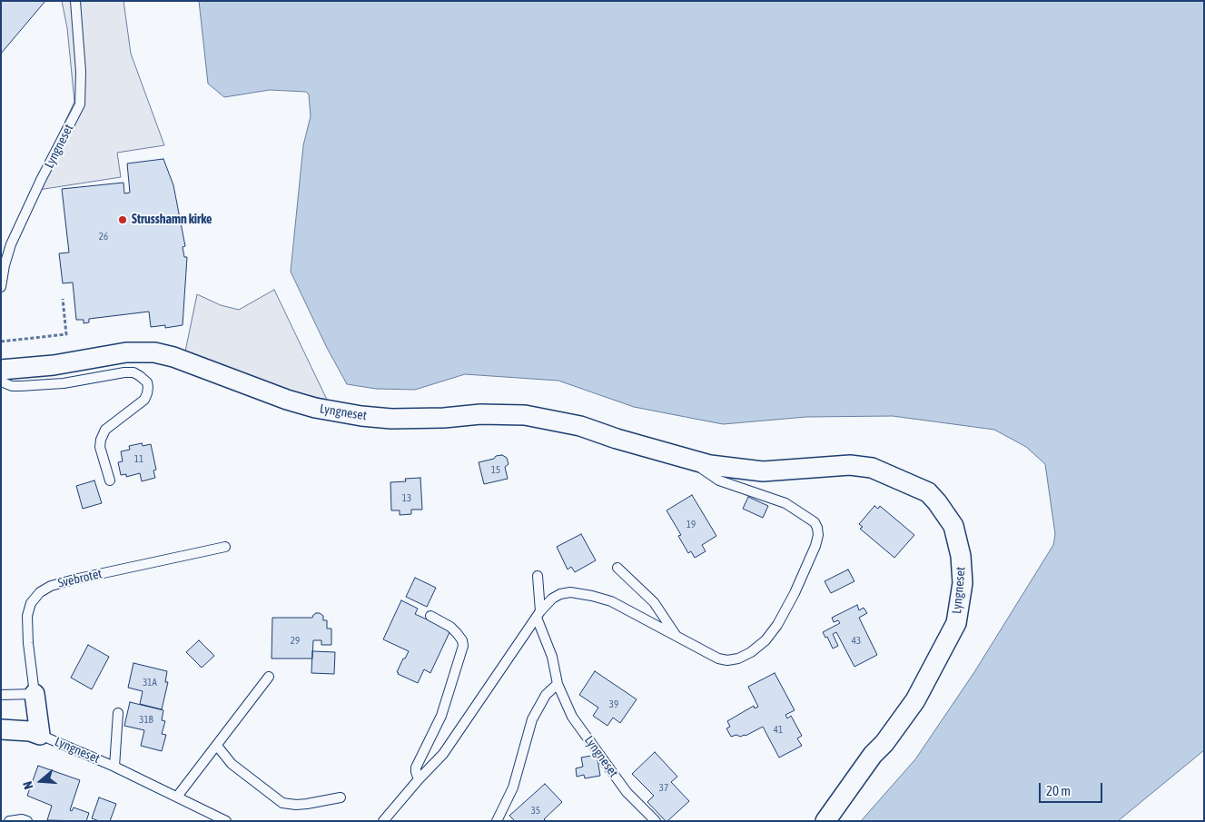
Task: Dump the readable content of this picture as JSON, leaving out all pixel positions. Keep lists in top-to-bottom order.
{
  "streets": {
    "street": ["Lyngneset", "Svebrotet"]
  },
  "crossings": [
    ["Lyngneset", "Svebrotet"]
  ],
  "places": ["Strusshamn kirke"],
  "house_numbers": [
    "26",
    "11",
    "15",
    "13",
    "19",
    "29",
    "43",
    "31A",
    "39",
    "31B",
    "41",
    "37",
    "35"
  ],
  "scale_bar": "20 m",
  "north": "left"
}
